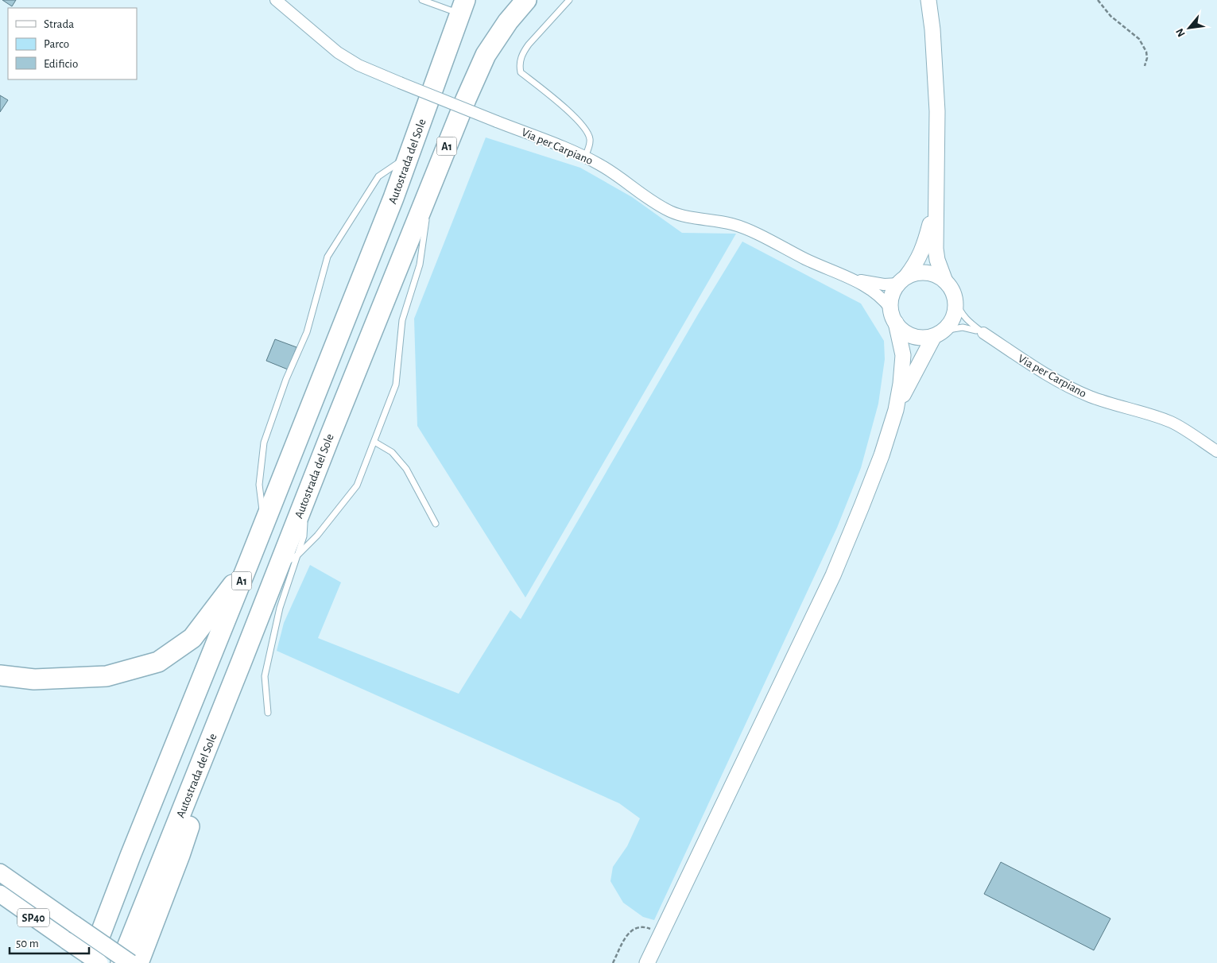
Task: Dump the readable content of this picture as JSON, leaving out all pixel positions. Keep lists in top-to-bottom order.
{
  "streets": {
    "highway": ["A1", "Autostrada del Sole"],
    "main road": ["SP40"],
    "street": ["Via per Carpiano"]
  },
  "crossings": [
    ["A1", "Autostrada del Sole"]
  ],
  "legend": ["Strada", "Parco", "Edificio"],
  "scale_bar": "50 m",
  "north": "bottom left"
}
